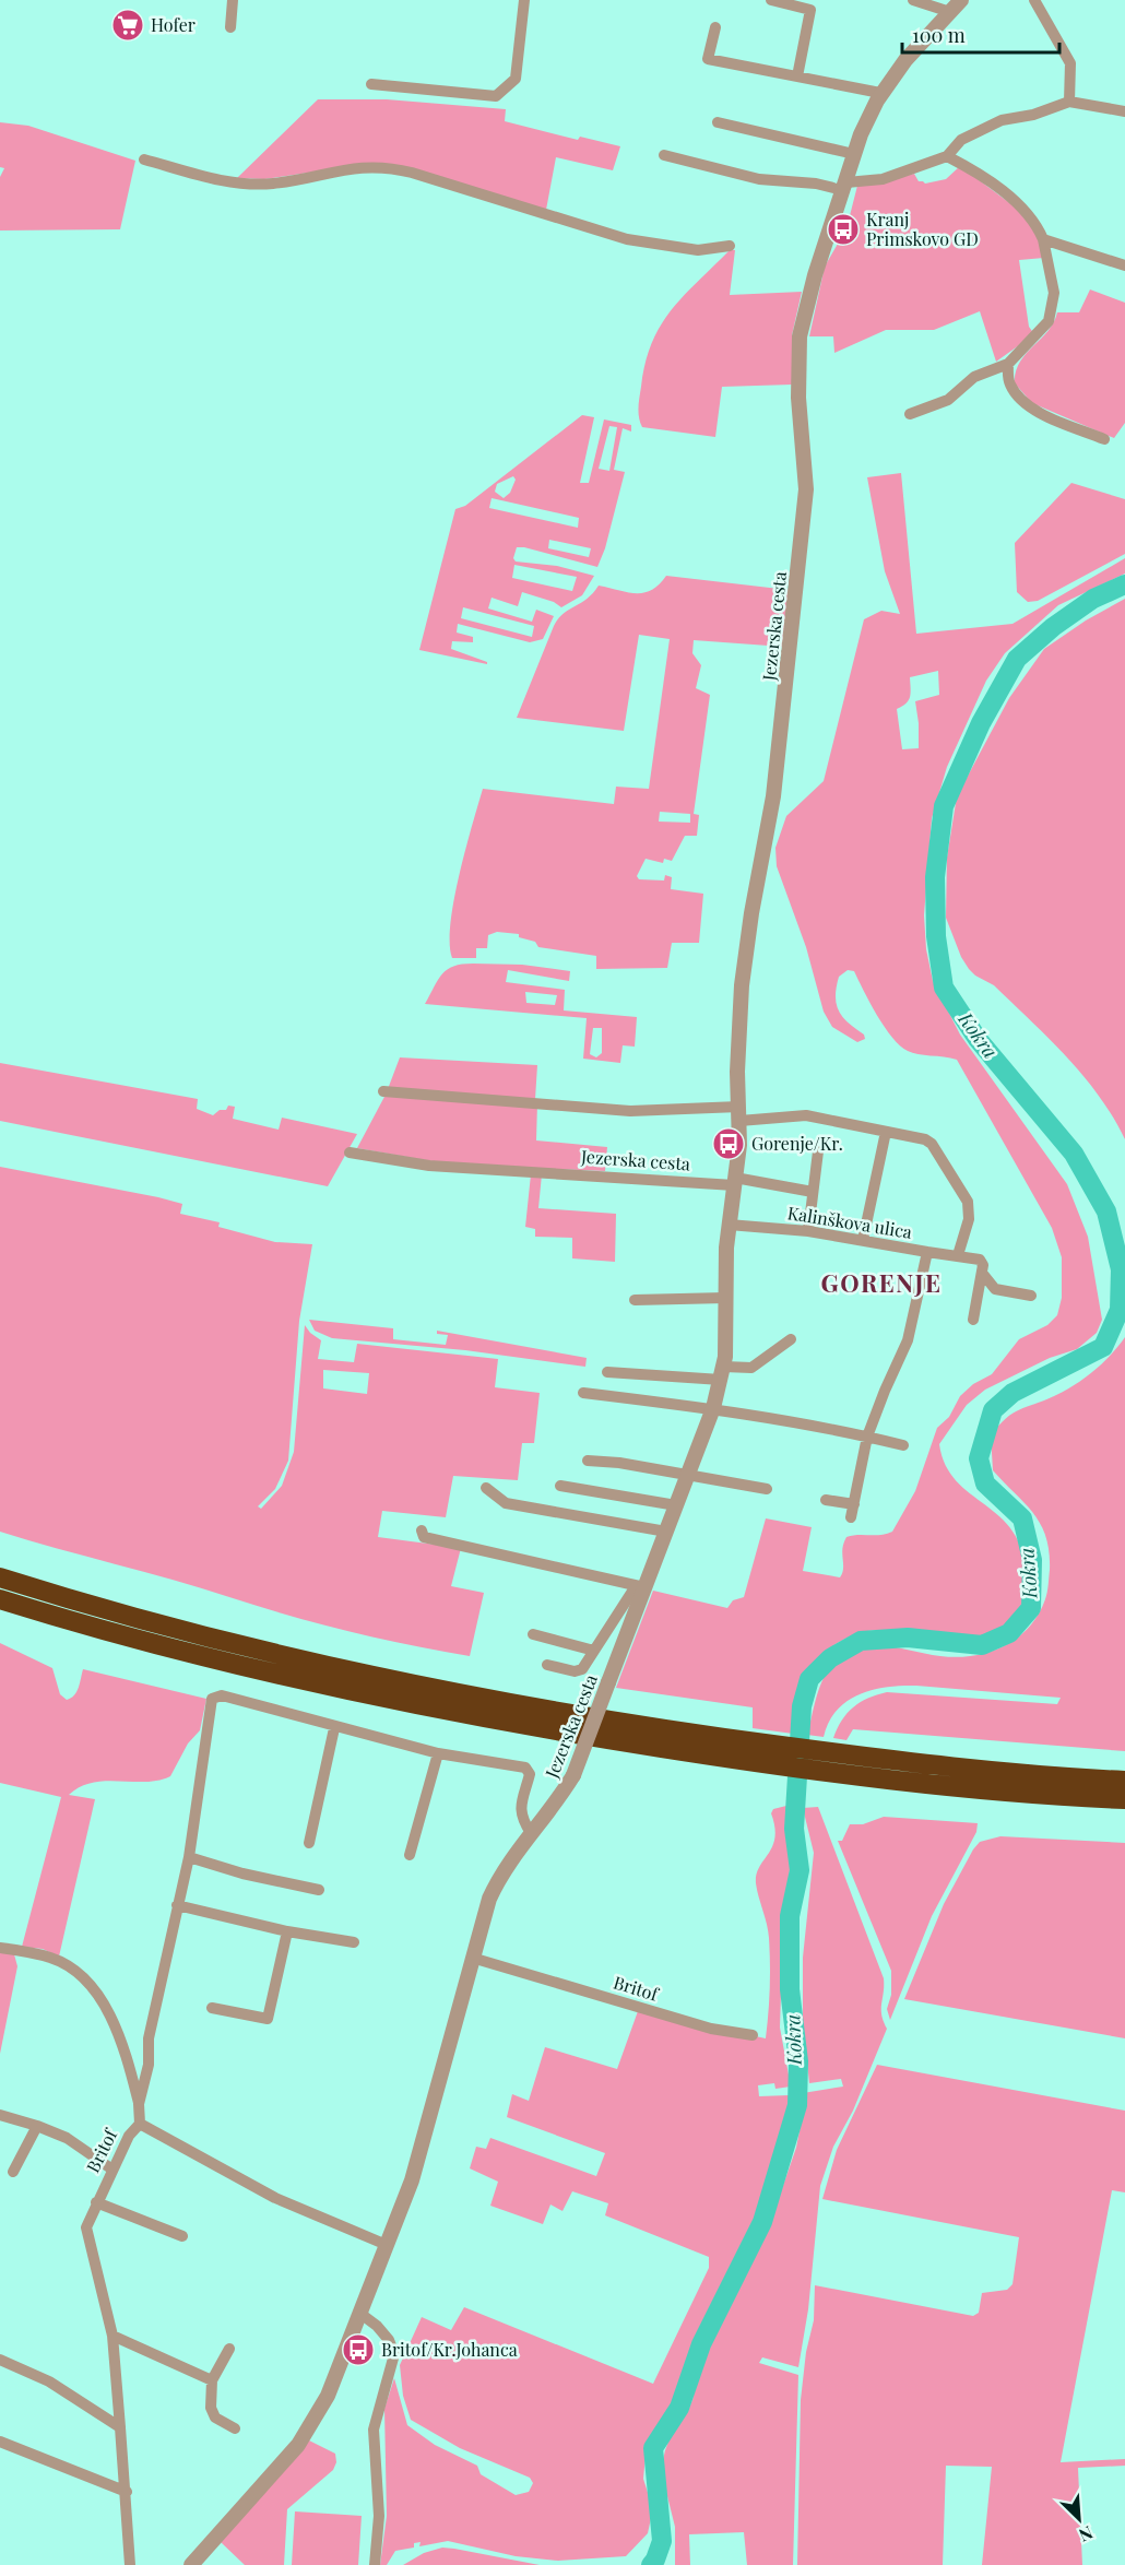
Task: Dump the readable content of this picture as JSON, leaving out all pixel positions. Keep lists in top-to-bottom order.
{
  "streets": {
    "street": ["Jezerska cesta", "Kalinškova ulica", "Britof"]
  },
  "crossings": [
    ["Jezerska cesta", "Kalinškova ulica"],
    ["Jezerska cesta", "Britof"]
  ],
  "districts": ["GORENJE"],
  "water": ["Kokra"],
  "places": {
    "supermarket": ["Hofer"],
    "bus stop": ["Kranj Primskovo GD", "Gorenje/Kr.", "Britof/Kr.Johanca"]
  },
  "scale_bar": "100 m",
  "north": "bottom right"
}
